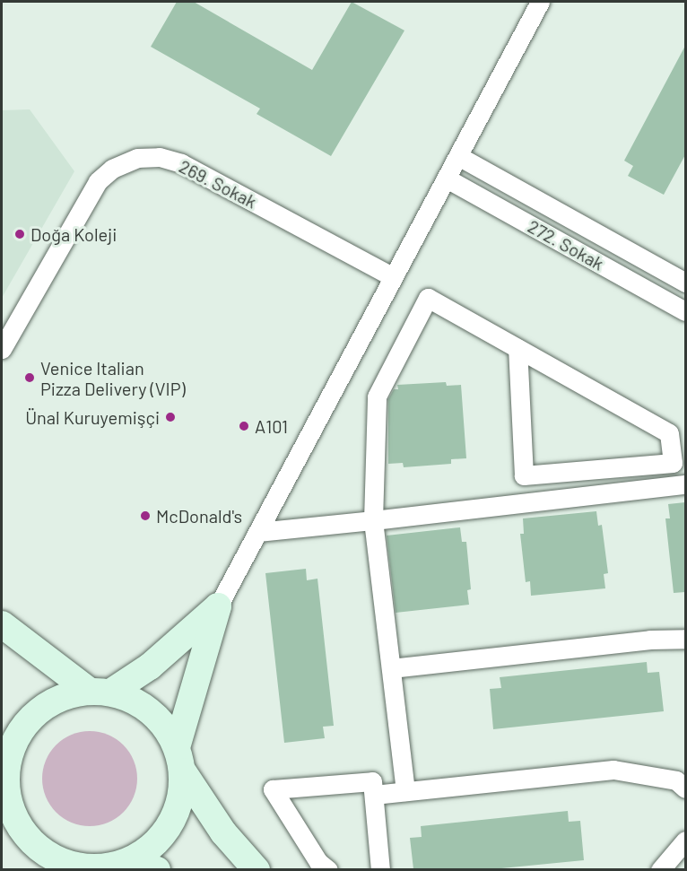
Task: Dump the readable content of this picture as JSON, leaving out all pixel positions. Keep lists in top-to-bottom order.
{
  "streets": {
    "street": ["269. Sokak", "272. Sokak"]
  },
  "places": [
    "Doğa Koleji",
    "Venice Italian Pizza Delivery (VIP)",
    "Ünal Kuruyemişçi",
    "A101",
    "McDonald's"
  ]
}
